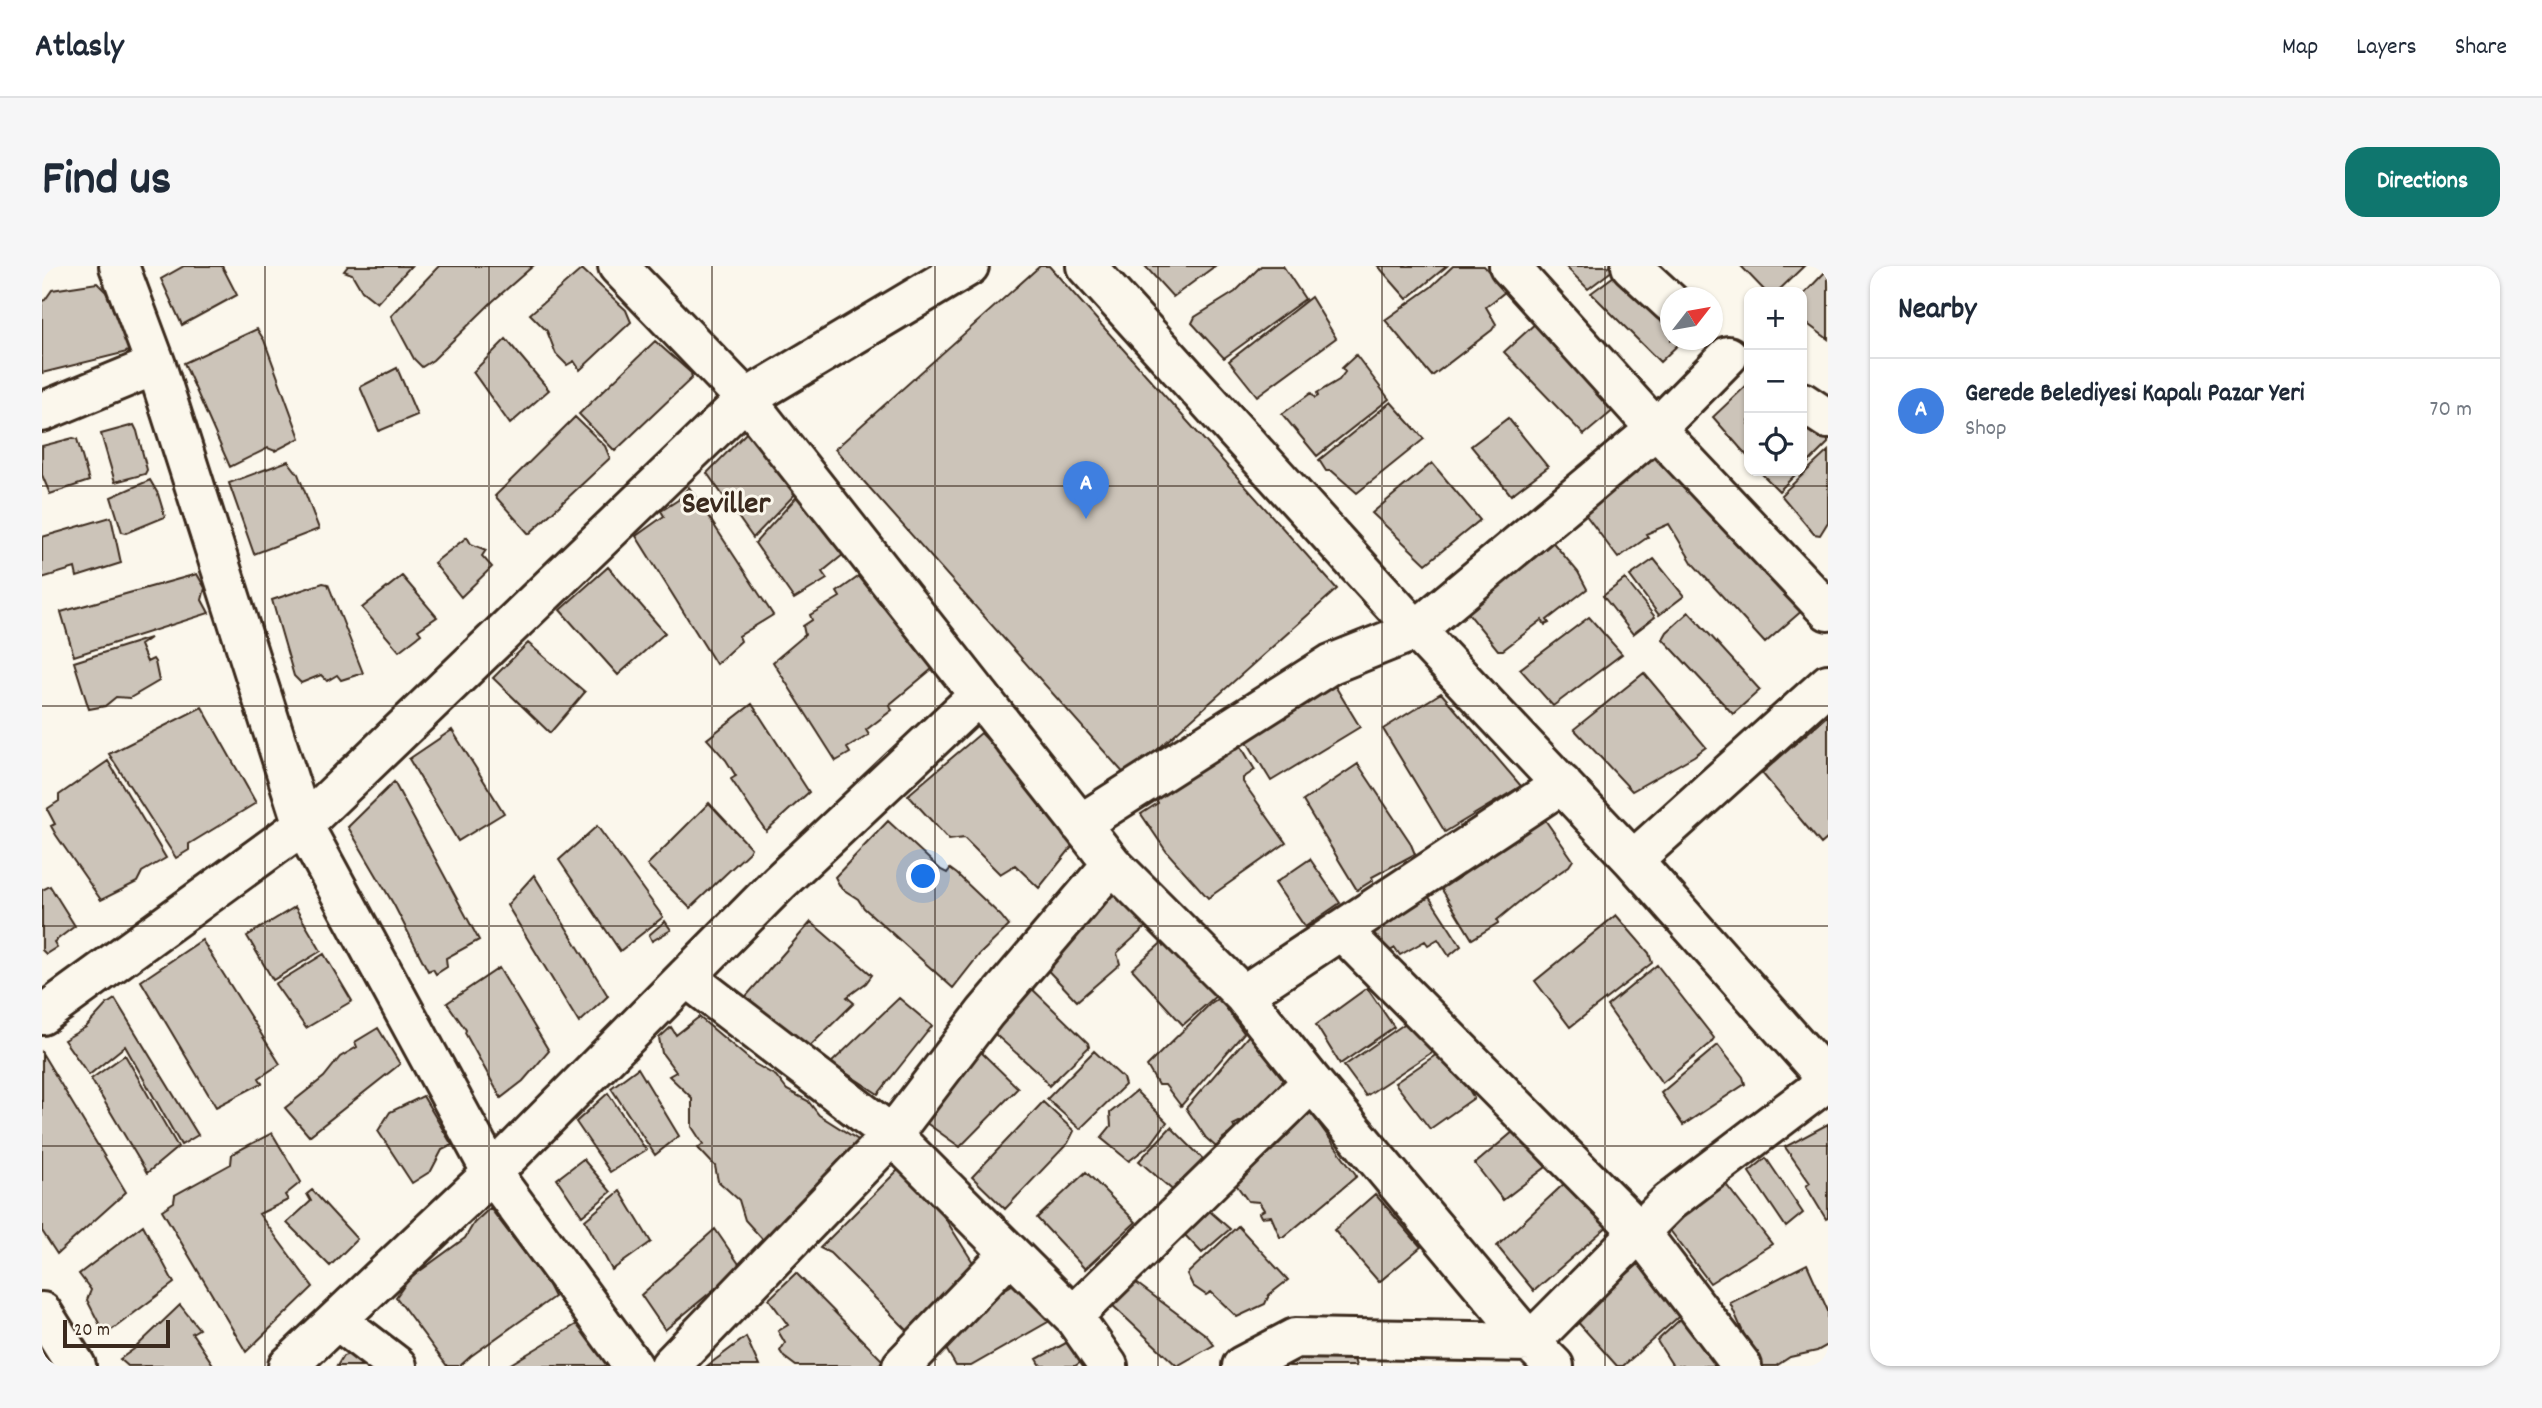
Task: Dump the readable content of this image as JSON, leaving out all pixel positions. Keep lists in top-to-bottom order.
{
  "districts": ["Seviller"],
  "scale_bar": "20 m",
  "north": "top right",
  "page": {
    "header": "Atlasly",
    "nav": ["Map", "Layers", "Share"],
    "title": "Find us",
    "buttons": "Directions",
    "heading": "Nearby",
    "map_buttons": ["+", "−"],
    "list": [
      {
        "mark": "A",
        "name": "Gerede Belediyesi Kapalı Pazar Yeri",
        "note": "Shop",
        "value": "70 m"
      }
    ],
    "pins": "A",
    "scale": "20 m"
  }
}
